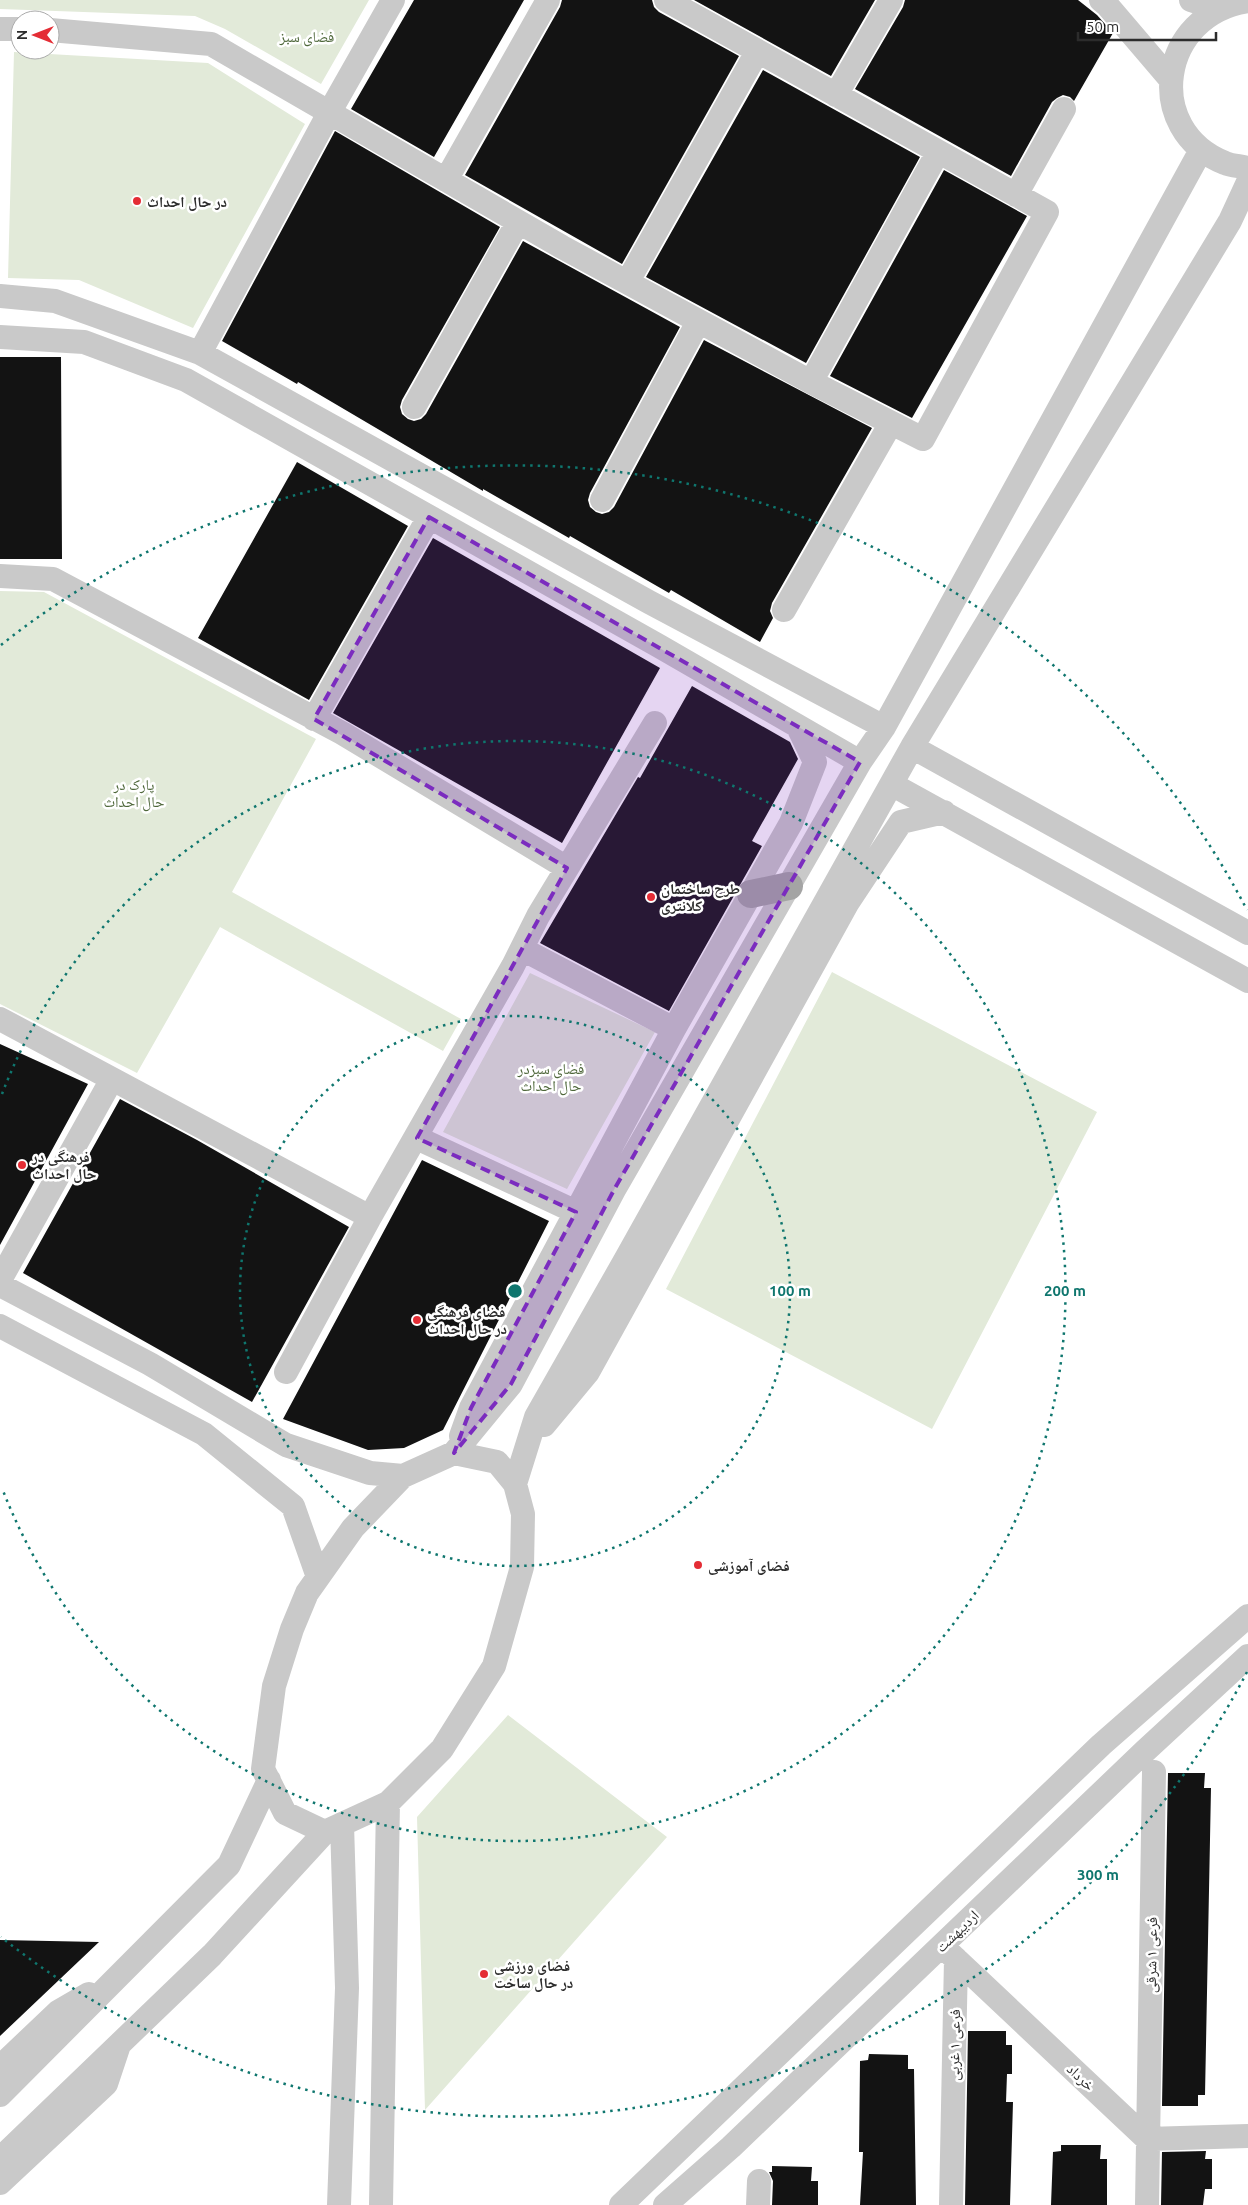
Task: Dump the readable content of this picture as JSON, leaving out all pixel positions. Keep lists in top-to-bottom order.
{
  "streets": {
    "street": [
      "اردیبهشت",
      "فرعی ۱ شرقی",
      "فرعی ۱ غربی",
      "خرداد"
    ]
  },
  "crossings": [
    ["اردیبهشت", "فرعی ۱ غربی"],
    ["اردیبهشت", "خرداد"],
    ["فرعی ۱ شرقی", "خرداد"],
    ["فرعی ۱ غربی", "خرداد"]
  ],
  "parks": ["فضای سبز", "پارک در حال احداث", "فضای سبزدر حال احداث"],
  "places": [
    "در حال احداث",
    "طرح ساختمان کلانتری",
    "فرهنگی در حال احداث",
    "فضای فرهنگی در حال احداث",
    "فضای آموزشی",
    "فضای ورزشی در حال ساخت"
  ],
  "scale_bar": "50 m",
  "north": "left",
  "rings": ["100 m", "200 m", "300 m"]
}
